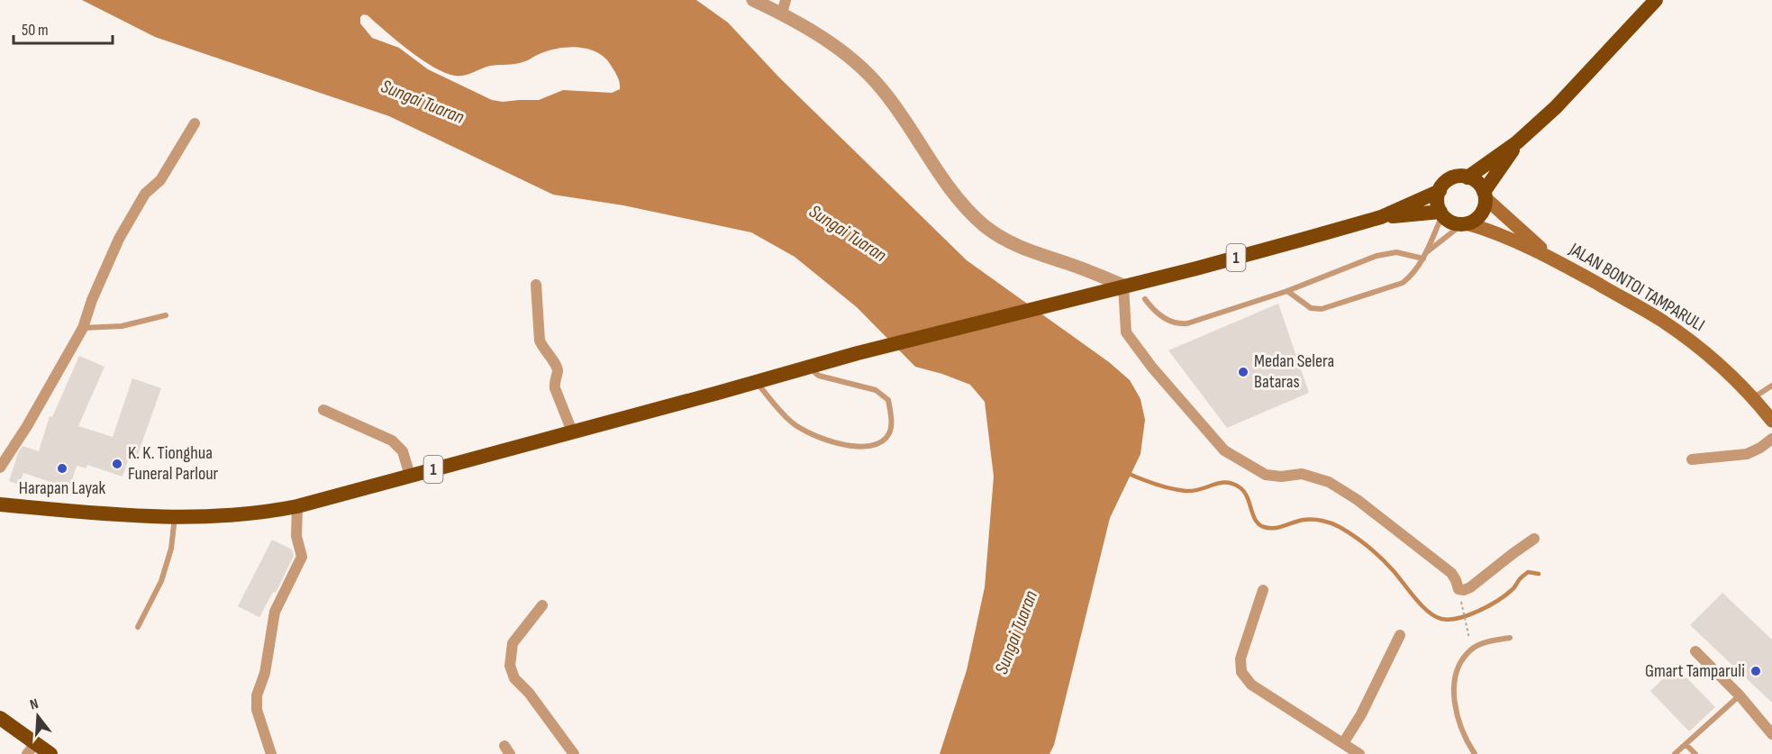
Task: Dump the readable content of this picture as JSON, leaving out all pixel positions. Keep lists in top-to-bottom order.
{
  "streets": {
    "highway": ["1"],
    "main road": ["JALAN BONTOI TAMPARULI"]
  },
  "crossings": [
    ["1", "JALAN BONTOI TAMPARULI"]
  ],
  "water": ["Sungai Tuaran"],
  "places": [
    "Medan Selera Bataras",
    "K. K. Tionghua Funeral Parlour",
    "Harapan Layak",
    "Gmart Tamparuli"
  ],
  "scale_bar": "50 m",
  "north": "top"
}
